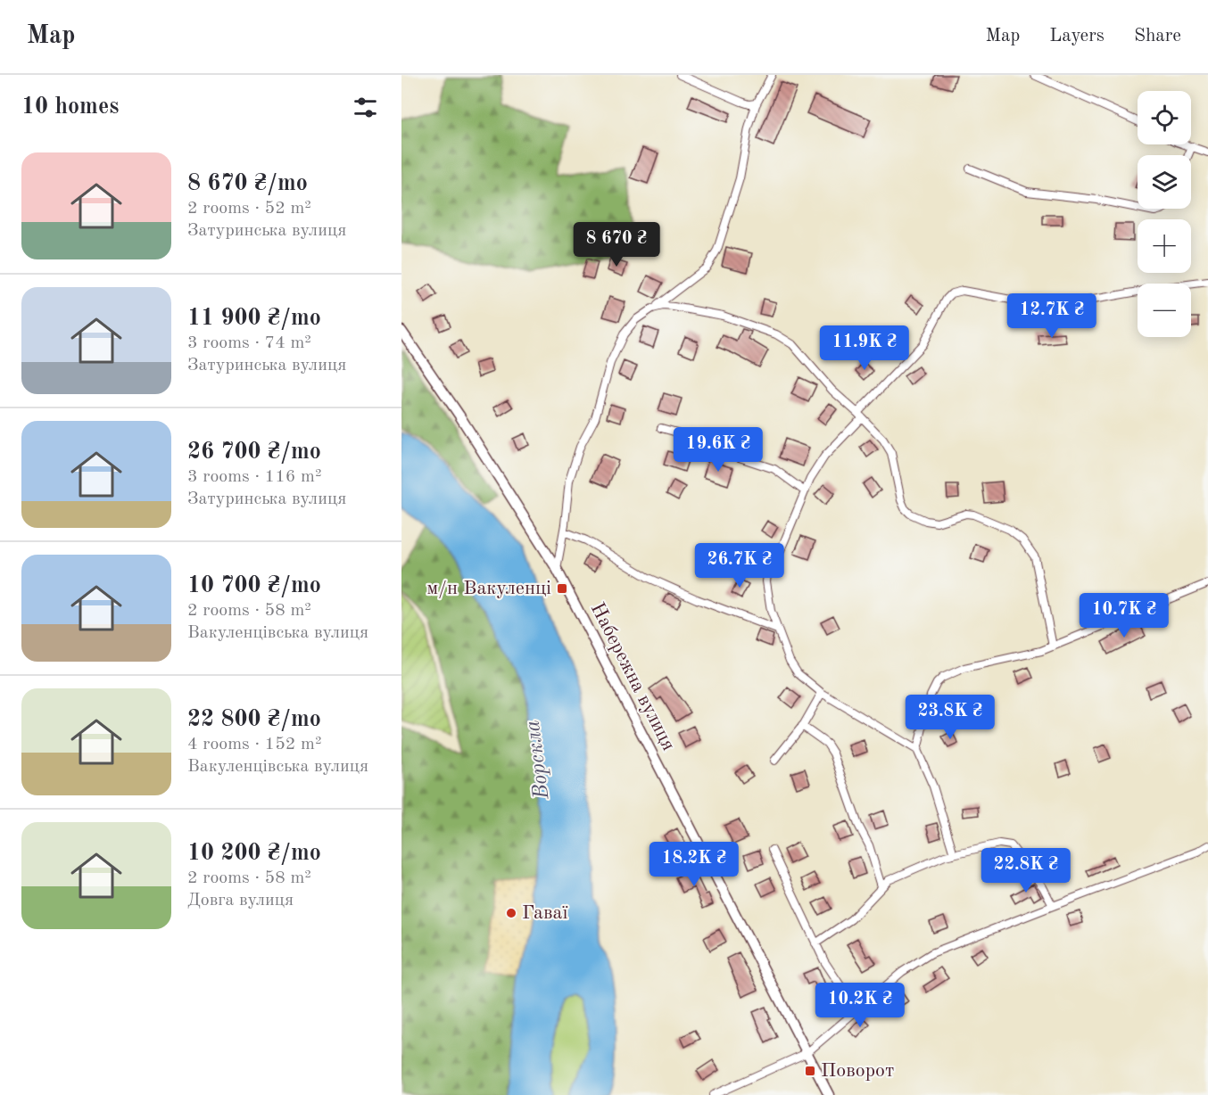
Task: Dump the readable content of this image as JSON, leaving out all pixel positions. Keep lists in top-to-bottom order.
{
  "streets": {
    "street": ["Набережна вулиця"]
  },
  "water": ["Ворскла"],
  "places": {
    "transit": ["м/н Вакуленці", "Поворот"],
    "other": ["Гаваї"]
  },
  "page": {
    "header": "Map",
    "nav": ["Map", "Layers", "Share"],
    "heading": "10 homes",
    "map_buttons": ["+", "−"],
    "list": [
      {
        "name": "8 670 ₴/mo",
        "note": "2 rooms · 52 m² · Затуринська вулиця"
      },
      {
        "name": "11 900 ₴/mo",
        "note": "3 rooms · 74 m² · Затуринська вулиця"
      },
      {
        "name": "26 700 ₴/mo",
        "note": "3 rooms · 116 m² · Затуринська вулиця"
      },
      {
        "name": "10 700 ₴/mo",
        "note": "2 rooms · 58 m² · Вакуленцівська вулиця"
      },
      {
        "name": "22 800 ₴/mo",
        "note": "4 rooms · 152 m² · Вакуленцівська вулиця"
      },
      {
        "name": "10 200 ₴/mo",
        "note": "2 rooms · 58 m² · Довга вулиця"
      }
    ],
    "price": [
      "8 670 ₴",
      "12.7K ₴",
      "11.9K ₴",
      "19.6K ₴",
      "26.7K ₴",
      "10.7K ₴",
      "23.8K ₴",
      "18.2K ₴",
      "22.8K ₴",
      "10.2K ₴"
    ]
  }
}
